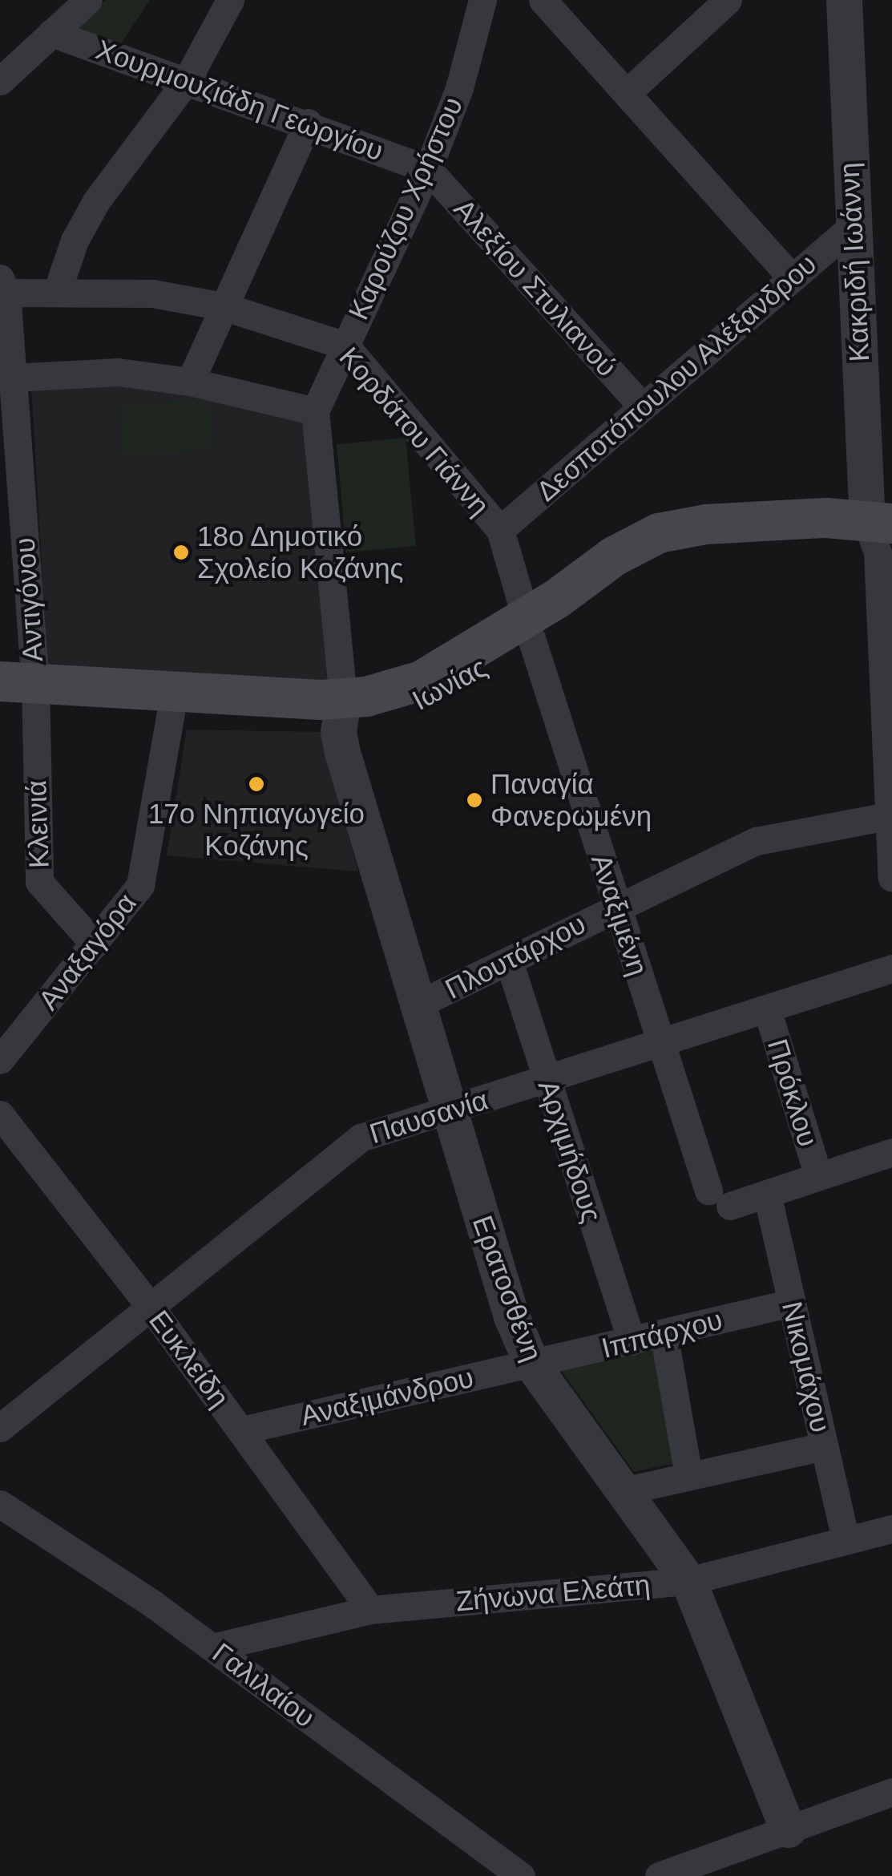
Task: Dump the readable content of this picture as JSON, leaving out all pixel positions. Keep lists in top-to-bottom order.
{
  "streets": {
    "main road": ["Ιωνίας"],
    "street": [
      "Χουρμουζιάδη Γεωργίου",
      "Καρούζου Χρήστου",
      "Κακριδή Ιωάννη",
      "Αλεξίου Στυλιανού",
      "Δεσποτόπουλου Αλέξανδρου",
      "Κορδάτου Γιάννη",
      "Αντιγόνου",
      "Κλεινιά",
      "Αναξιμένη",
      "Αναξαγόρα",
      "Πλουτάρχου",
      "Πρόκλου",
      "Παυσανία",
      "Αρχιμήδους",
      "Ερατοσθένη",
      "Ιππάρχου",
      "Ευκλείδη",
      "Νικομάχου",
      "Αναξιμάνδρου",
      "Ζήνωνα Ελεάτη",
      "Γαλιλαίου"
    ]
  },
  "crossings": [
    ["Χουρμουζιάδη Γεωργίου", "Καρούζου Χρήστου"],
    ["Χουρμουζιάδη Γεωργίου", "Αλεξίου Στυλιανού"],
    ["Καρούζου Χρήστου", "Αλεξίου Στυλιανού"],
    ["Καρούζου Χρήστου", "Κορδάτου Γιάννη"],
    ["Κακριδή Ιωάννη", "Δεσποτόπουλου Αλέξανδρου"],
    ["Κακριδή Ιωάννη", "Ιωνίας"],
    ["Αλεξίου Στυλιανού", "Δεσποτόπουλου Αλέξανδρου"],
    ["Δεσποτόπουλου Αλέξανδρου", "Κορδάτου Γιάννη"],
    ["Κορδάτου Γιάννη", "Αντιγόνου"],
    ["Κορδάτου Γιάννη", "Ιωνίας"],
    ["Κορδάτου Γιάννη", "Αναξιμένη"],
    ["Αντιγόνου", "Ιωνίας"],
    ["Αντιγόνου", "Κλεινιά"],
    ["Ιωνίας", "Κλεινιά"],
    ["Ιωνίας", "Αναξιμένη"],
    ["Ιωνίας", "Αναξαγόρα"],
    ["Ιωνίας", "Ερατοσθένη"],
    ["Κλεινιά", "Αναξαγόρα"],
    ["Αναξιμένη", "Πλουτάρχου"],
    ["Αναξιμένη", "Παυσανία"],
    ["Αναξιμένη", "Νικομάχου"],
    ["Πλουτάρχου", "Αρχιμήδους"],
    ["Πλουτάρχου", "Ερατοσθένη"],
    ["Πρόκλου", "Παυσανία"],
    ["Παυσανία", "Αρχιμήδους"],
    ["Παυσανία", "Ερατοσθένη"],
    ["Παυσανία", "Ευκλείδη"],
    ["Αρχιμήδους", "Ιππάρχου"],
    ["Ερατοσθένη", "Ιππάρχου"],
    ["Ερατοσθένη", "Αναξιμάνδρου"],
    ["Ερατοσθένη", "Ζήνωνα Ελεάτη"],
    ["Ιππάρχου", "Νικομάχου"],
    ["Ιππάρχου", "Αναξιμάνδρου"],
    ["Ευκλείδη", "Αναξιμάνδρου"],
    ["Ευκλείδη", "Ζήνωνα Ελεάτη"],
    ["Νικομάχου", "Ζήνωνα Ελεάτη"],
    ["Ζήνωνα Ελεάτη", "Γαλιλαίου"]
  ],
  "places": ["18ο Δημοτικό Σχολείο Κοζάνης", "17ο Νηπιαγωγείο Κοζάνης", "Παναγία Φανερωμένη"]
}
